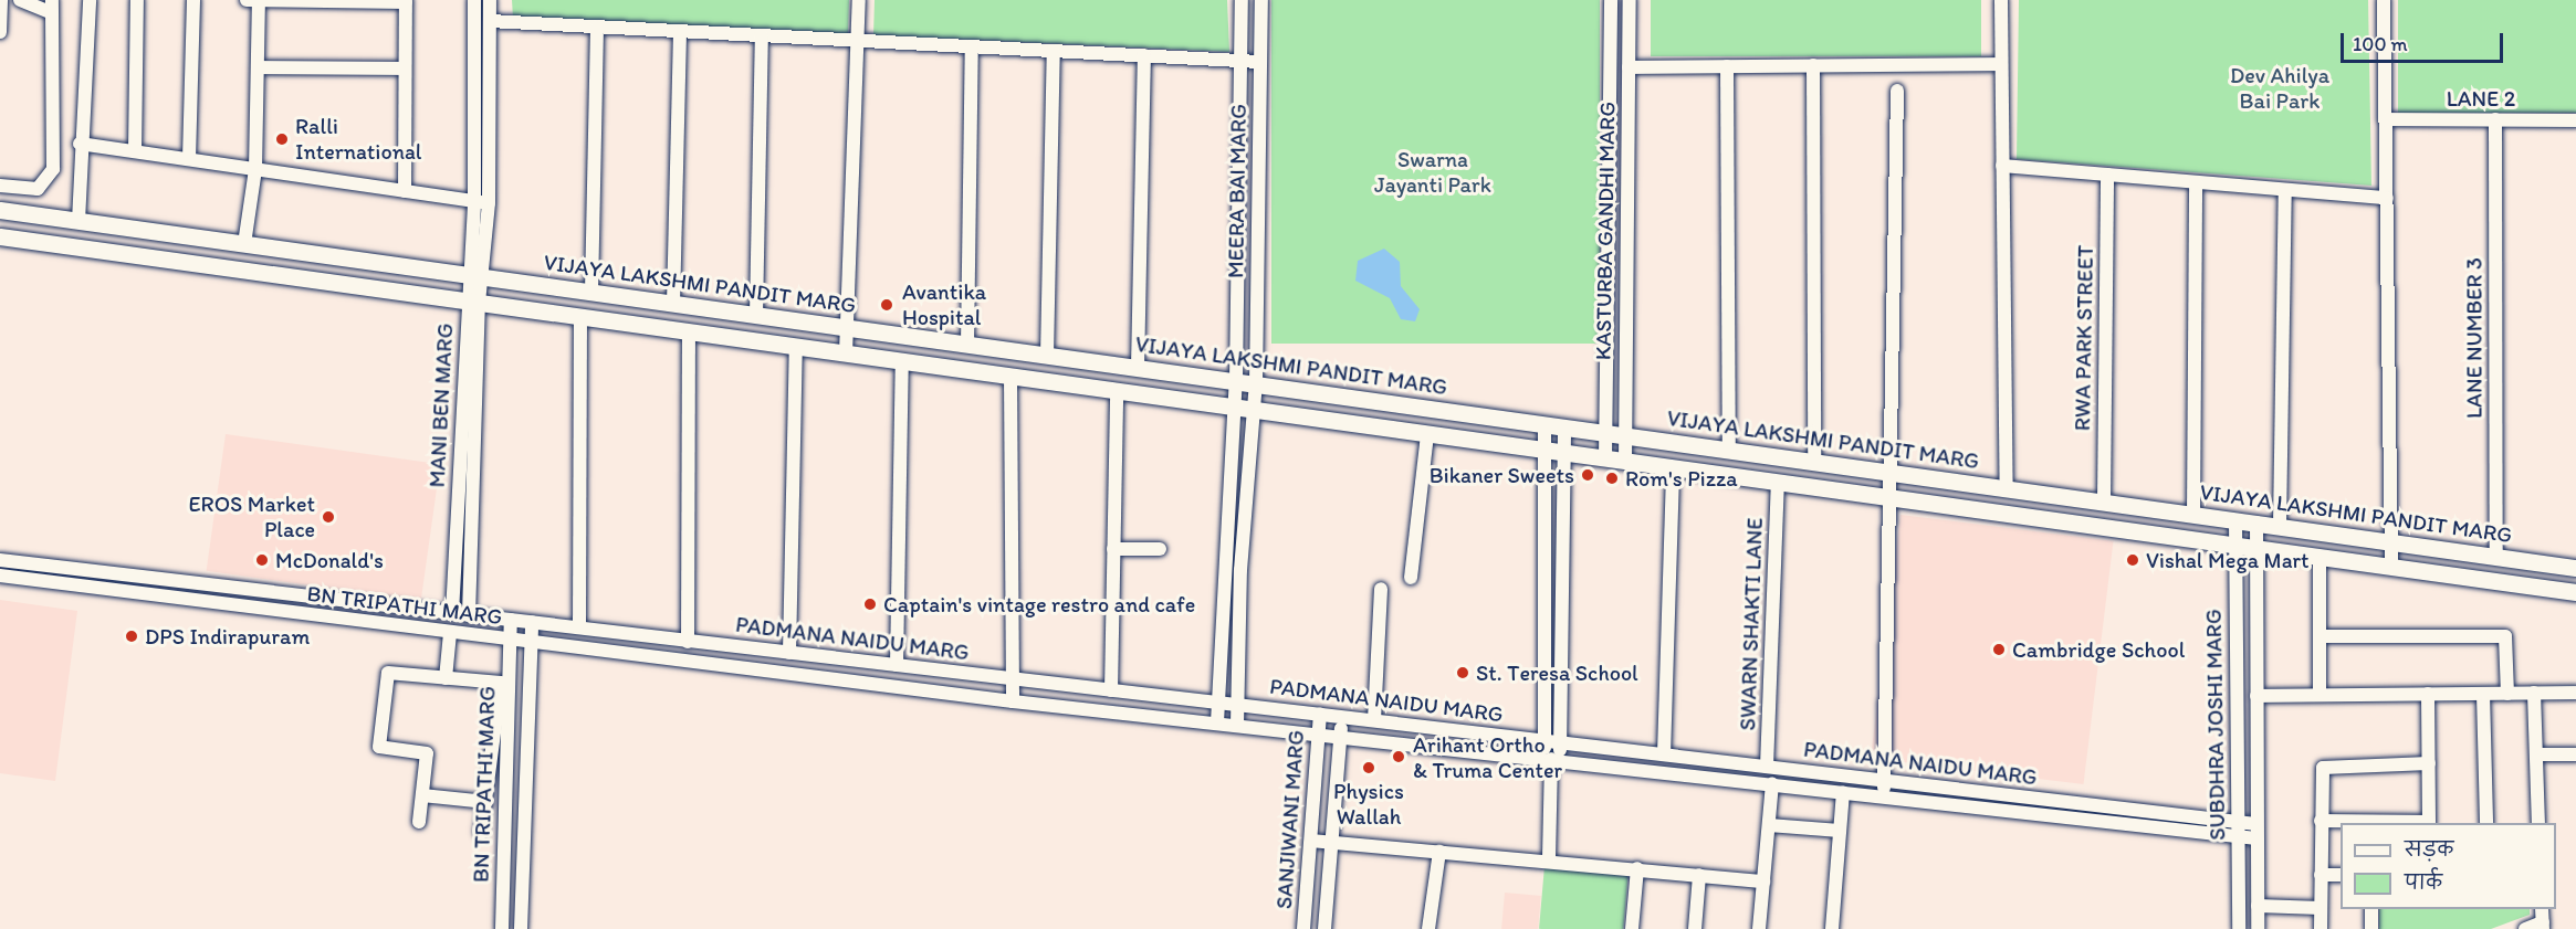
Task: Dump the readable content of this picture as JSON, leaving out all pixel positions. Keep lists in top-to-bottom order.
{
  "streets": {
    "street": [
      "LANE 2",
      "MEERA BAI MARG",
      "KASTURBA GANDHI MARG",
      "VIJAYA LAKSHMI PANDIT MARG",
      "RWA PARK STREET",
      "LANE NUMBER 3",
      "MANI BEN MARG",
      "BN TRIPATHI MARG",
      "SWARN SHAKTI LANE",
      "PADMANA NAIDU MARG",
      "SUBDHRA JOSHI MARG",
      "SANJIWANI MARG"
    ]
  },
  "crossings": [
    ["LANE 2", "LANE NUMBER 3"],
    ["MEERA BAI MARG", "VIJAYA LAKSHMI PANDIT MARG"],
    ["MEERA BAI MARG", "PADMANA NAIDU MARG"],
    ["KASTURBA GANDHI MARG", "VIJAYA LAKSHMI PANDIT MARG"],
    ["VIJAYA LAKSHMI PANDIT MARG", "RWA PARK STREET"],
    ["VIJAYA LAKSHMI PANDIT MARG", "LANE NUMBER 3"],
    ["VIJAYA LAKSHMI PANDIT MARG", "MANI BEN MARG"],
    ["VIJAYA LAKSHMI PANDIT MARG", "SUBDHRA JOSHI MARG"],
    ["MANI BEN MARG", "BN TRIPATHI MARG"],
    ["BN TRIPATHI MARG", "PADMANA NAIDU MARG"],
    ["SWARN SHAKTI LANE", "PADMANA NAIDU MARG"],
    ["PADMANA NAIDU MARG", "SUBDHRA JOSHI MARG"],
    ["PADMANA NAIDU MARG", "SANJIWANI MARG"]
  ],
  "parks": ["Dev Ahilya Bai Park", "Swarna Jayanti Park"],
  "places": [
    "Ralli International",
    "Avantika Hospital",
    "Bikaner Sweets",
    "Rom's Pizza",
    "EROS Market Place",
    "McDonald's",
    "Vishal Mega Mart",
    "Captain's vintage restro and cafe",
    "DPS Indirapuram",
    "Cambridge School",
    "St. Teresa School",
    "Arihant Ortho & Truma Center",
    "Physics Wallah"
  ],
  "legend": ["सड़क", "पार्क"],
  "scale_bar": "100 m"
}
